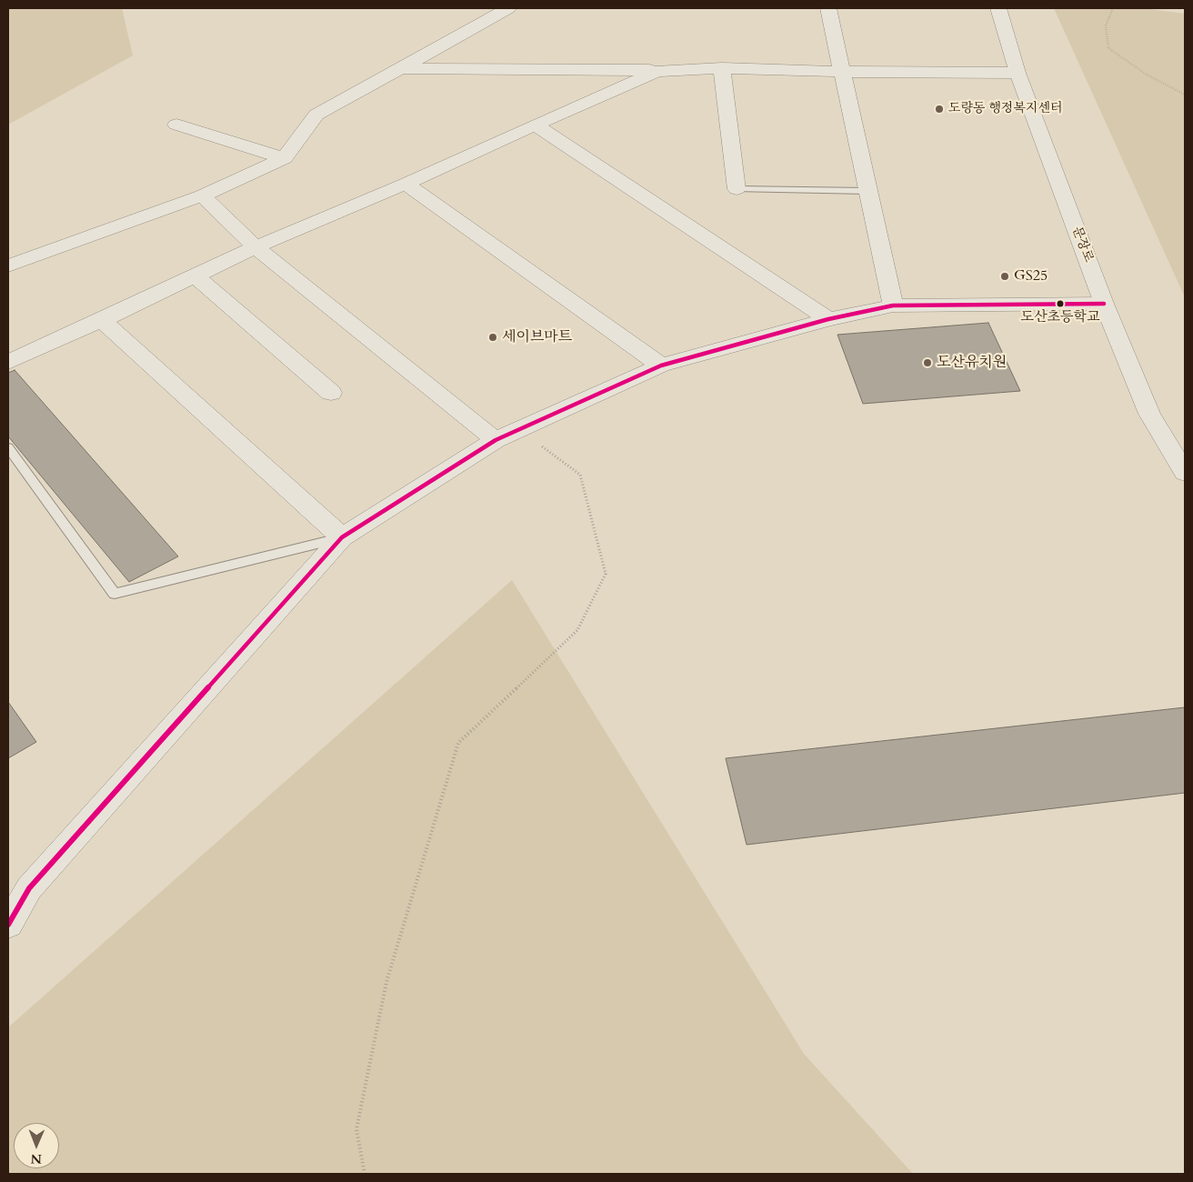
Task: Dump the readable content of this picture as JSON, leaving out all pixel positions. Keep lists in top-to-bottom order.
{
  "streets": {
    "street": ["문장로"]
  },
  "places": [
    "도량동 행정복지센터",
    "GS25",
    "도산초등학교",
    "세이브마트",
    "도산유치원"
  ],
  "north": "bottom"
}
